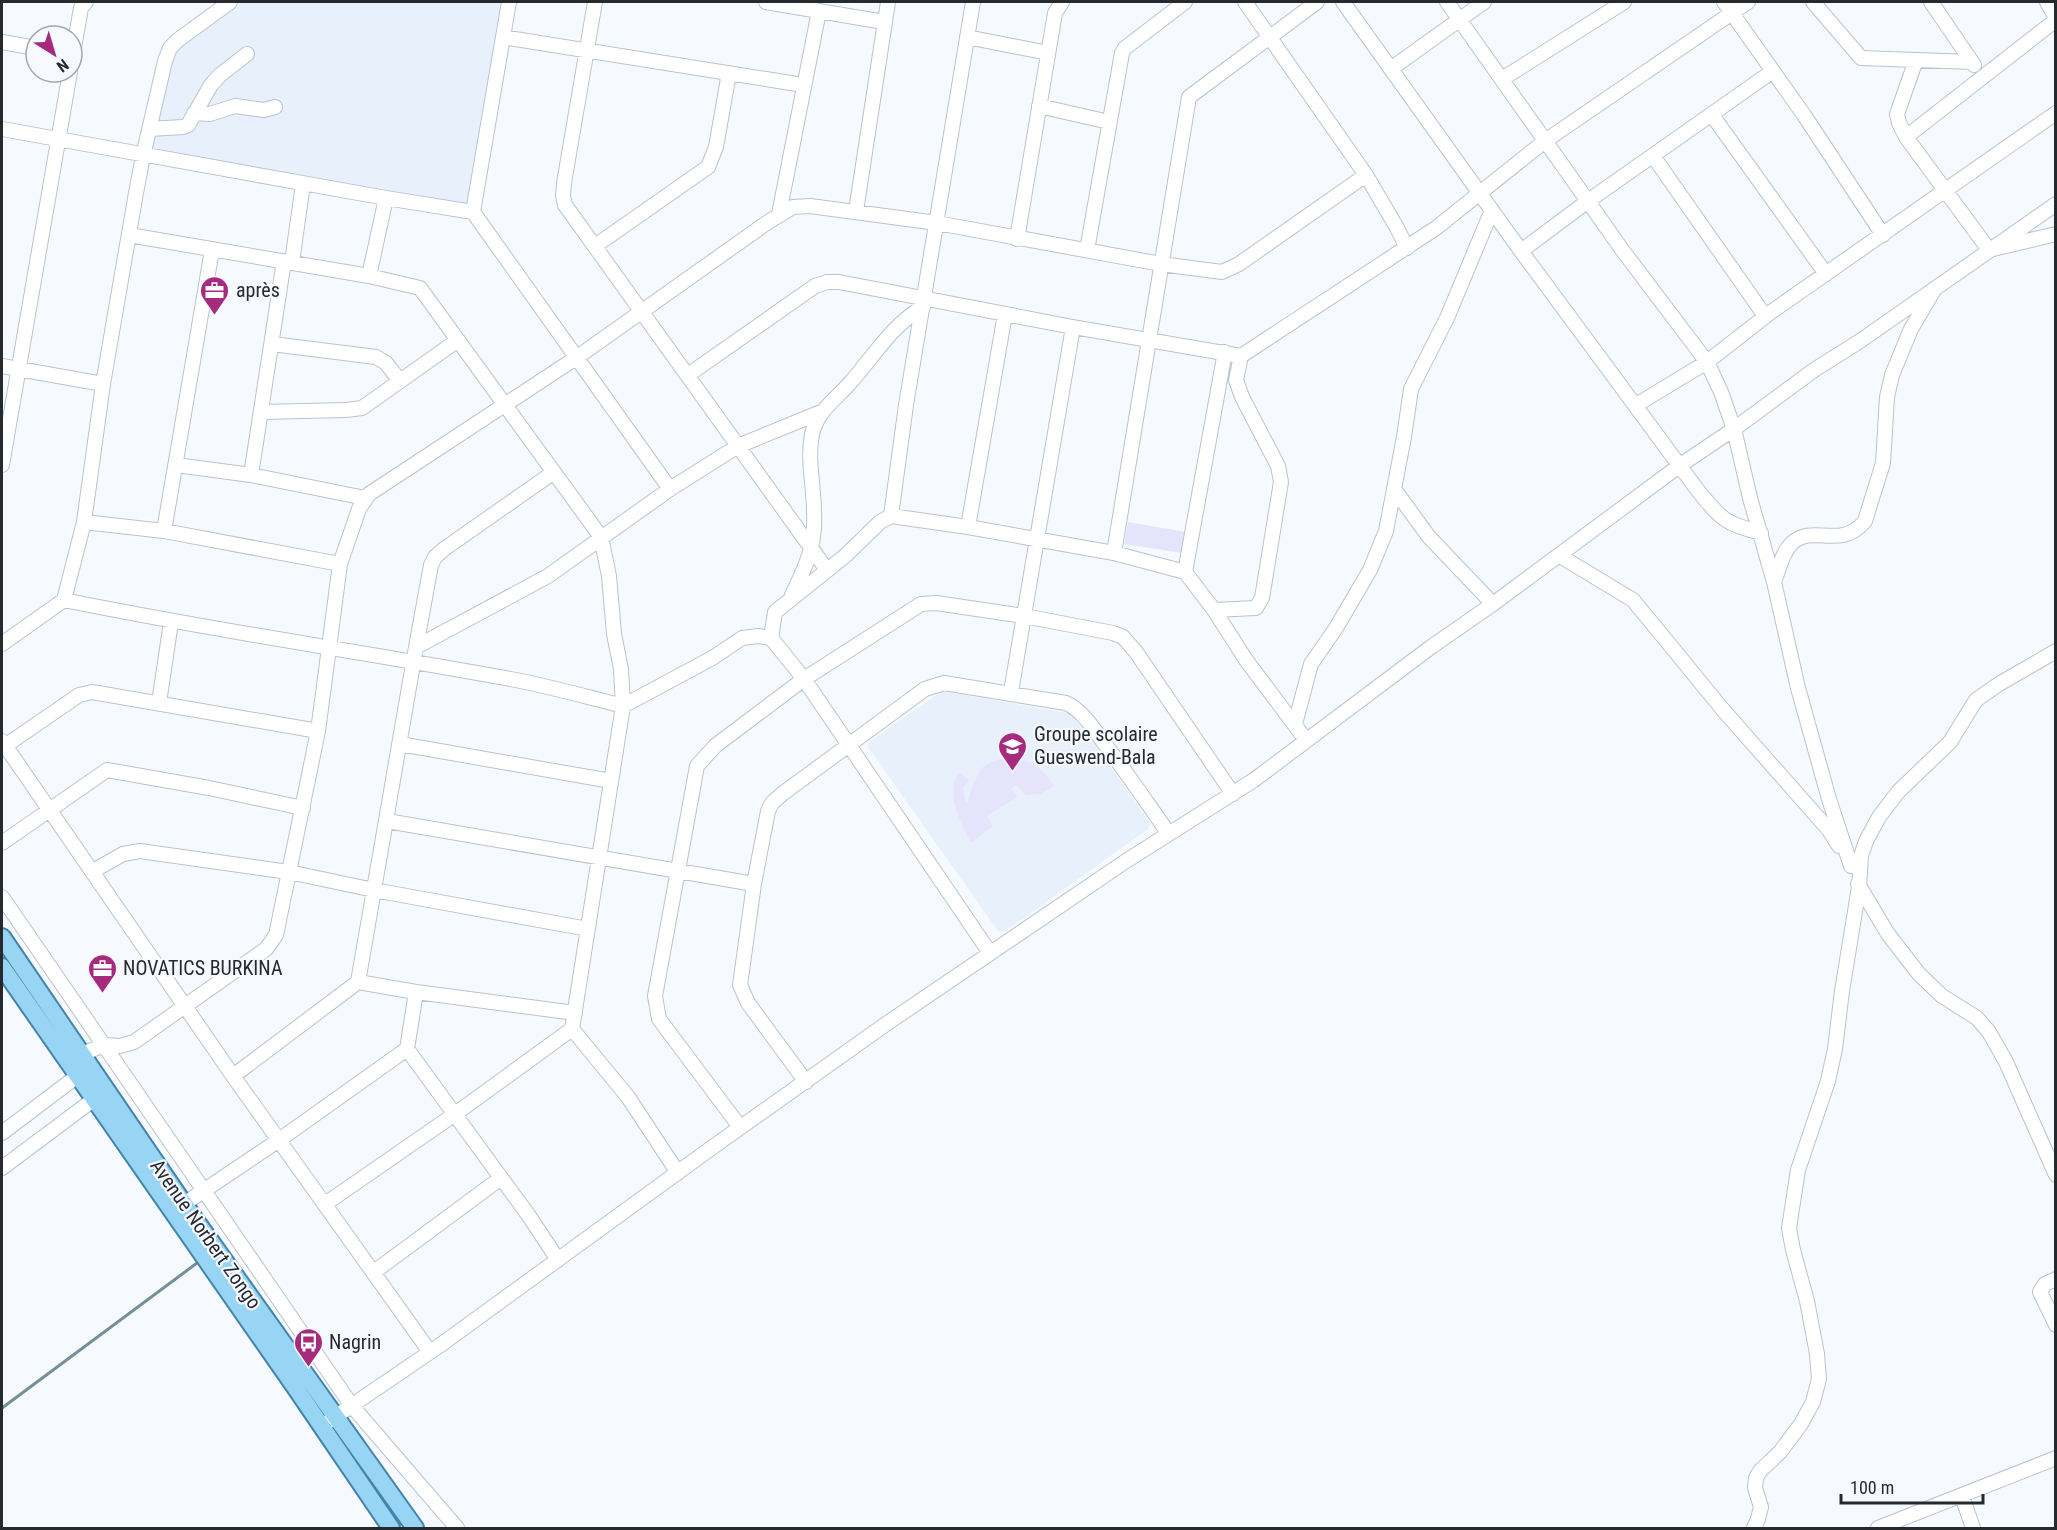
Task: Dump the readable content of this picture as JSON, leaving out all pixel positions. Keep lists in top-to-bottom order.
{
  "streets": {
    "main road": ["Avenue Norbert Zongo"]
  },
  "places": {
    "office": ["après", "NOVATICS BURKINA"],
    "school or university": ["Groupe scolaire Gueswend-Bala"],
    "bus stop": ["Nagrin"]
  },
  "scale_bar": "100 m",
  "north": "bottom right"
}
